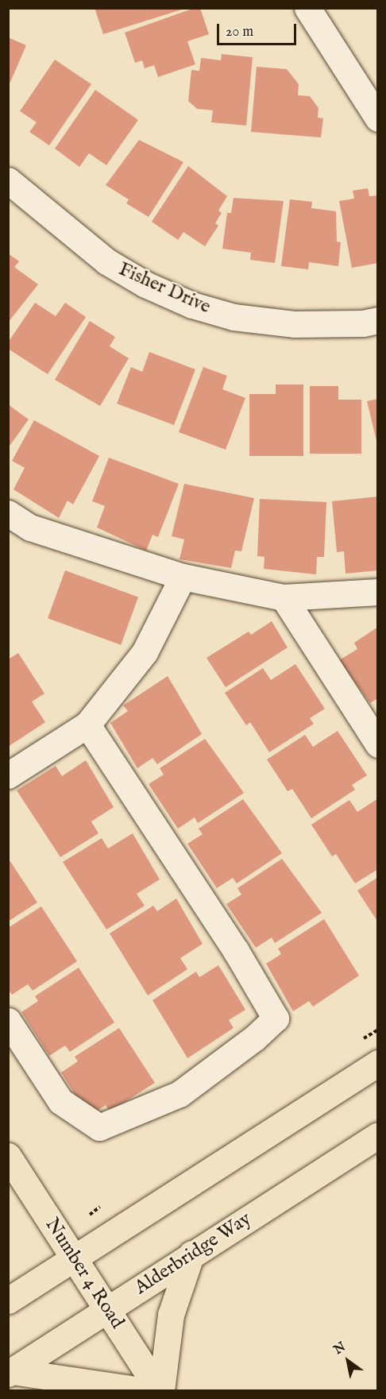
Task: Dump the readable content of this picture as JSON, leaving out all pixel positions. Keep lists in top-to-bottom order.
{
  "streets": {
    "main road": ["Alderbridge Way", "Number 4 Road"],
    "street": ["Fisher Drive"]
  },
  "crossings": [
    ["Alderbridge Way", "Number 4 Road"]
  ],
  "scale_bar": "20 m",
  "north": "top left"
}
